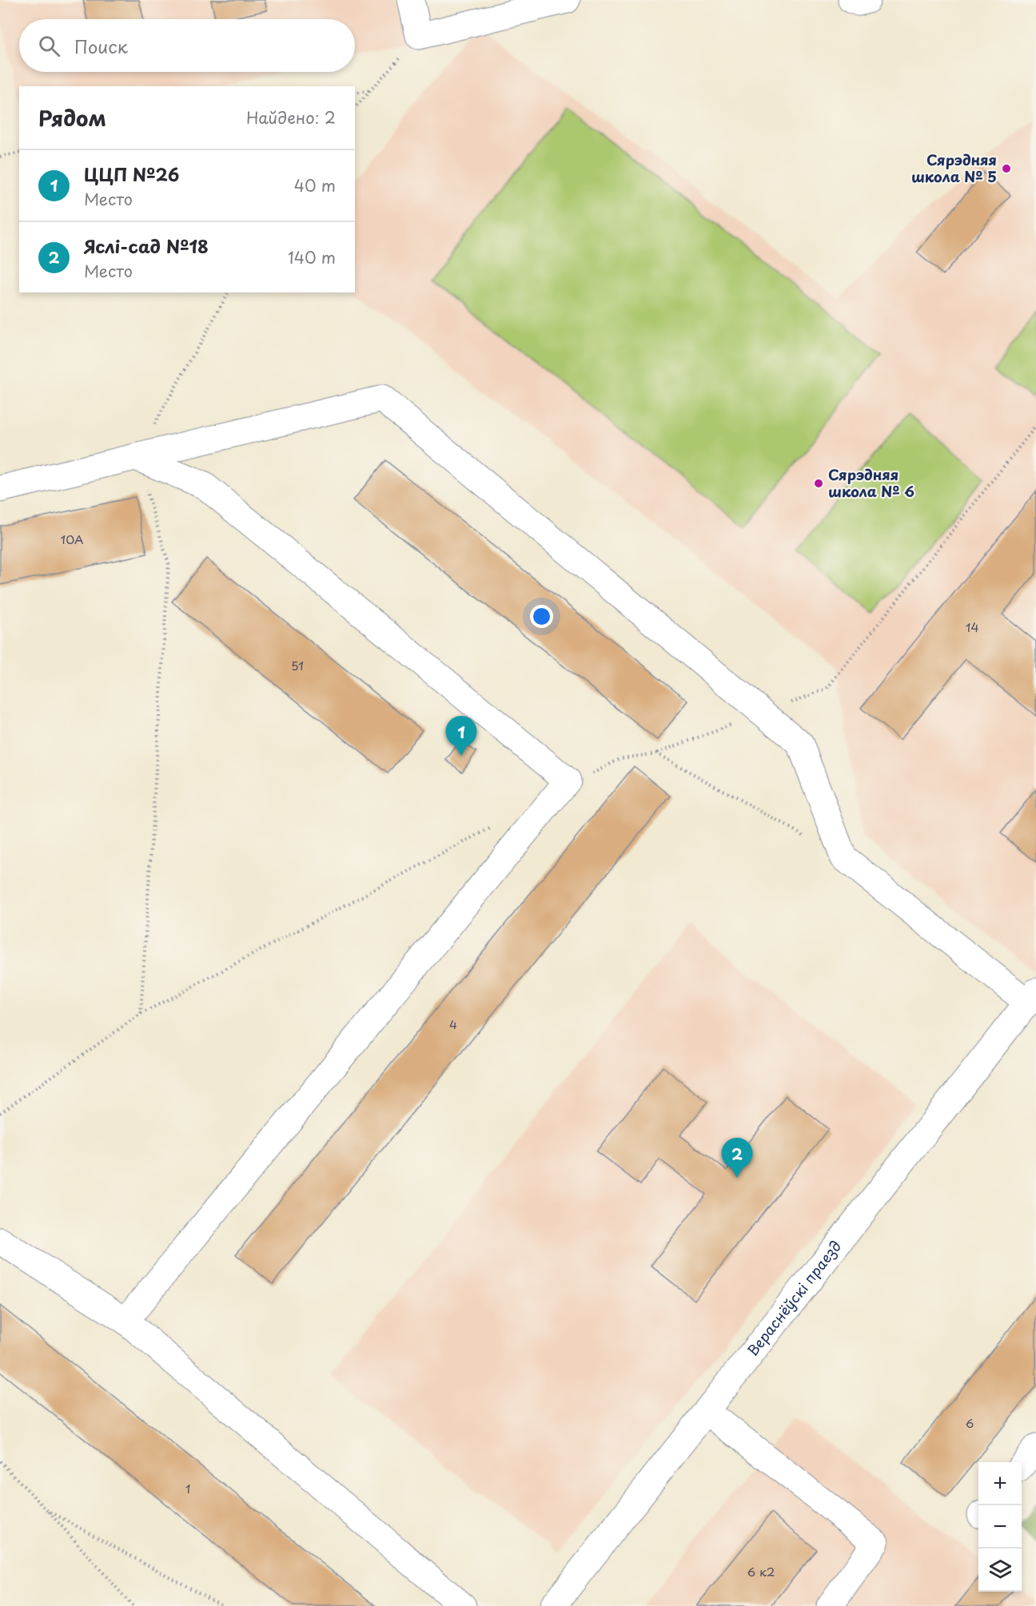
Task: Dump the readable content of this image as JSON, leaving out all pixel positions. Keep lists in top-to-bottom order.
{
  "streets": {
    "street": ["Вераснёўскі праезд"]
  },
  "places": ["Сярэдняя школа № 5", "Сярэдняя школа № 6"],
  "house_numbers": [
    "10А",
    "14",
    "51",
    "4",
    "6",
    "1",
    "6 к2"
  ],
  "page": {
    "search": "Поиск",
    "heading": ["Рядом", "Найдено: 2"],
    "list": [
      {
        "mark": "1",
        "name": "ЦЦП №26",
        "note": "Место",
        "value": "40 m"
      },
      {
        "mark": "2",
        "name": "Яслі-сад №18",
        "note": "Место",
        "value": "140 m"
      }
    ],
    "pins": ["1", "2"],
    "map_buttons": ["+", "−"]
  }
}
